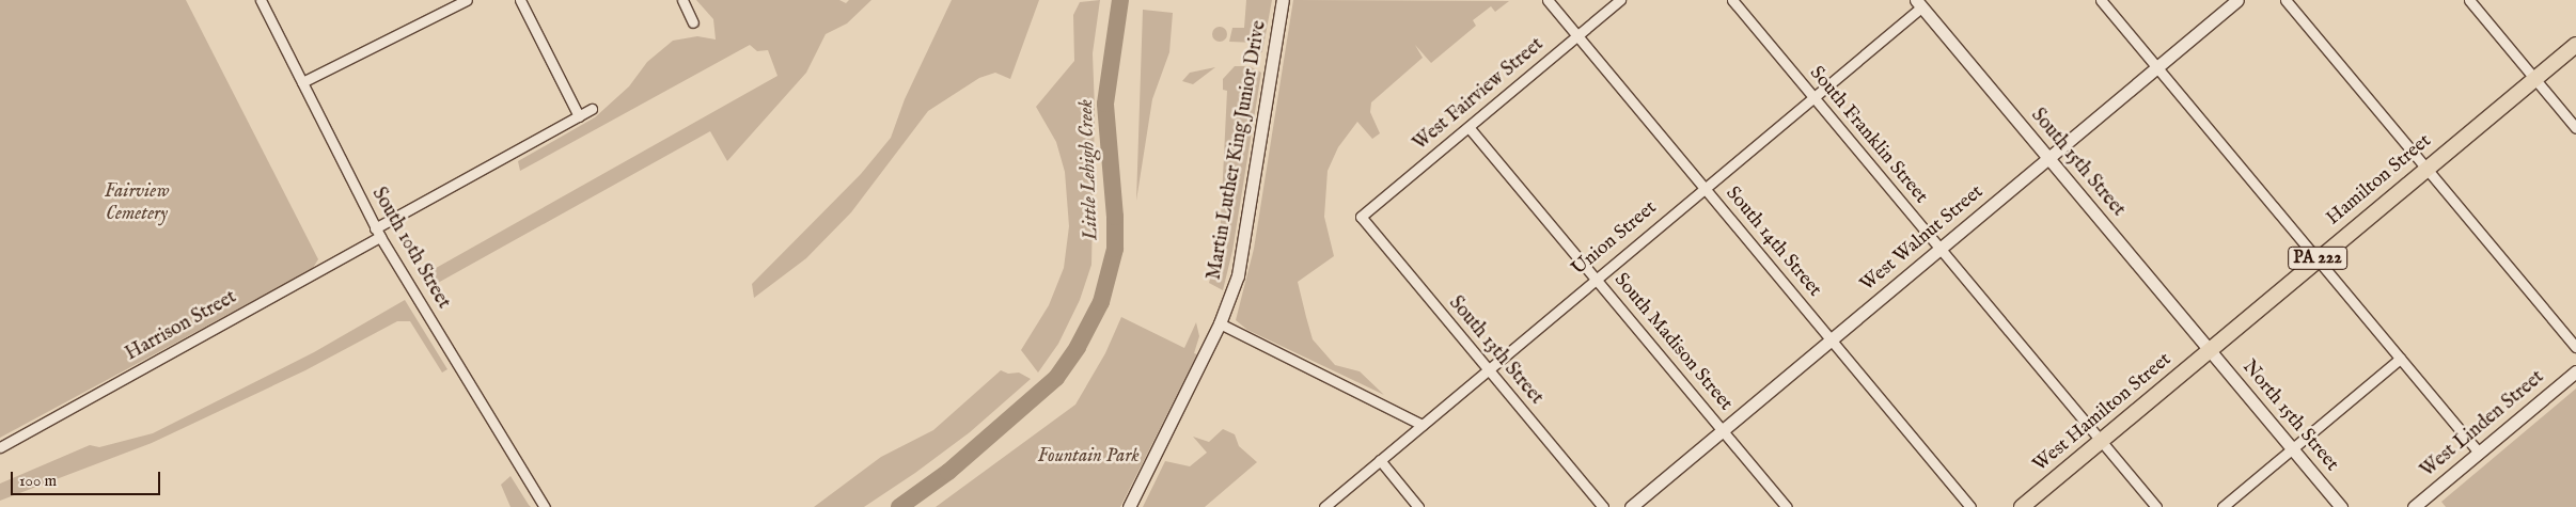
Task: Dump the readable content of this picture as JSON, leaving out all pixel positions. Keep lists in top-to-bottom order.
{
  "streets": {
    "main road": [
      "Martin Luther King Junior Drive",
      "South 15th Street",
      "Hamilton Street",
      "West Walnut Street",
      "PA 222",
      "West Hamilton Street",
      "North 15th Street",
      "West Linden Street"
    ],
    "street": [
      "West Fairview Street",
      "South Franklin Street",
      "Union Street",
      "South 14th Street",
      "South 10th Street",
      "Harrison Street",
      "South Madison Street",
      "South 13th Street"
    ]
  },
  "crossings": [
    ["West Fairview Street", "South 14th Street"],
    ["West Fairview Street", "South Madison Street"],
    ["West Fairview Street", "South 13th Street"],
    ["South Franklin Street", "Union Street"],
    ["South Franklin Street", "West Walnut Street"],
    ["South Franklin Street", "West Hamilton Street"],
    ["South 15th Street", "Hamilton Street"],
    ["South 15th Street", "Union Street"],
    ["South 15th Street", "West Walnut Street"],
    ["South 15th Street", "West Hamilton Street"],
    ["South 15th Street", "North 15th Street"],
    ["Hamilton Street", "West Hamilton Street"],
    ["Hamilton Street", "North 15th Street"],
    ["Union Street", "South 14th Street"],
    ["Union Street", "South Madison Street"],
    ["Union Street", "South 13th Street"],
    ["West Walnut Street", "South 14th Street"],
    ["West Walnut Street", "South Madison Street"],
    ["South 10th Street", "Harrison Street"],
    ["West Hamilton Street", "North 15th Street"]
  ],
  "water": ["Little Lehigh Creek"],
  "parks": ["Fairview Cemetery", "Fountain Park"],
  "scale_bar": "100 m"
}
